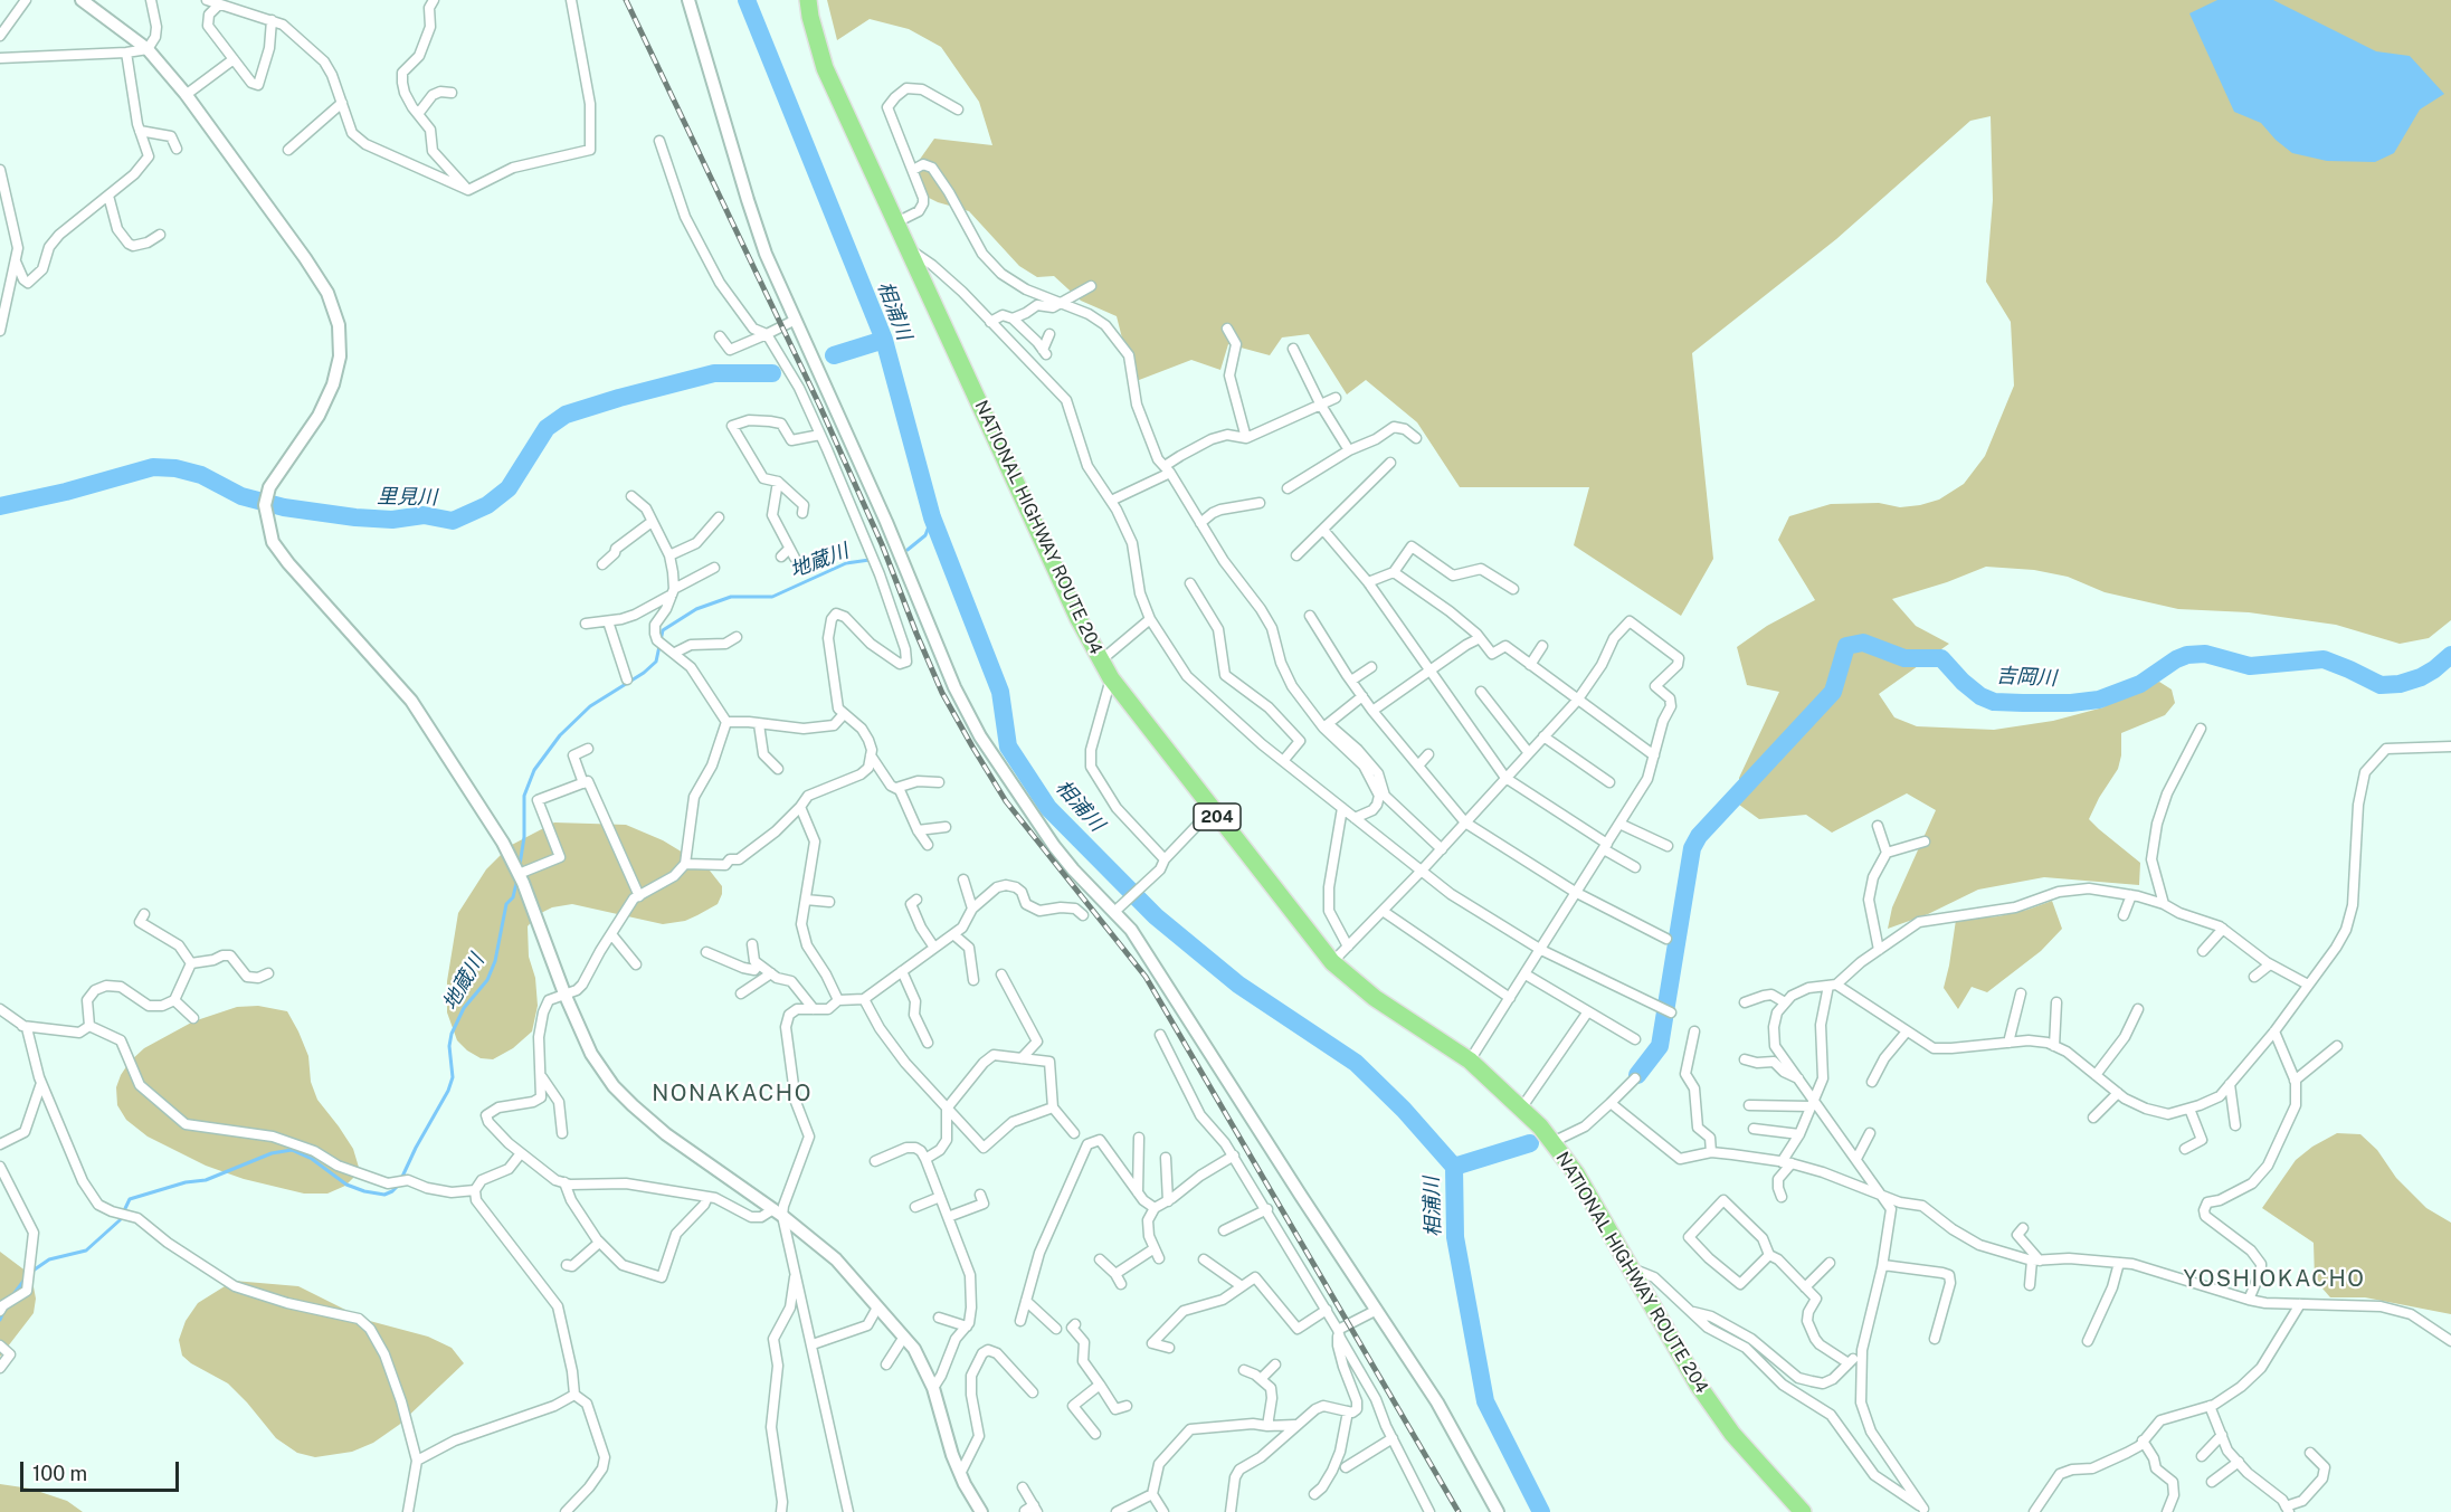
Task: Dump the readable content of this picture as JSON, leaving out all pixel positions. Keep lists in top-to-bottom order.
{
  "streets": {
    "highway": ["NATIONAL HIGHWAY ROUTE 204", "204"]
  },
  "districts": ["NONAKACHO", "YOSHIOKACHO"],
  "water": [
    "相浦川",
    "里見川",
    "地蔵川",
    "吉岡川"
  ],
  "scale_bar": "100 m"
}
